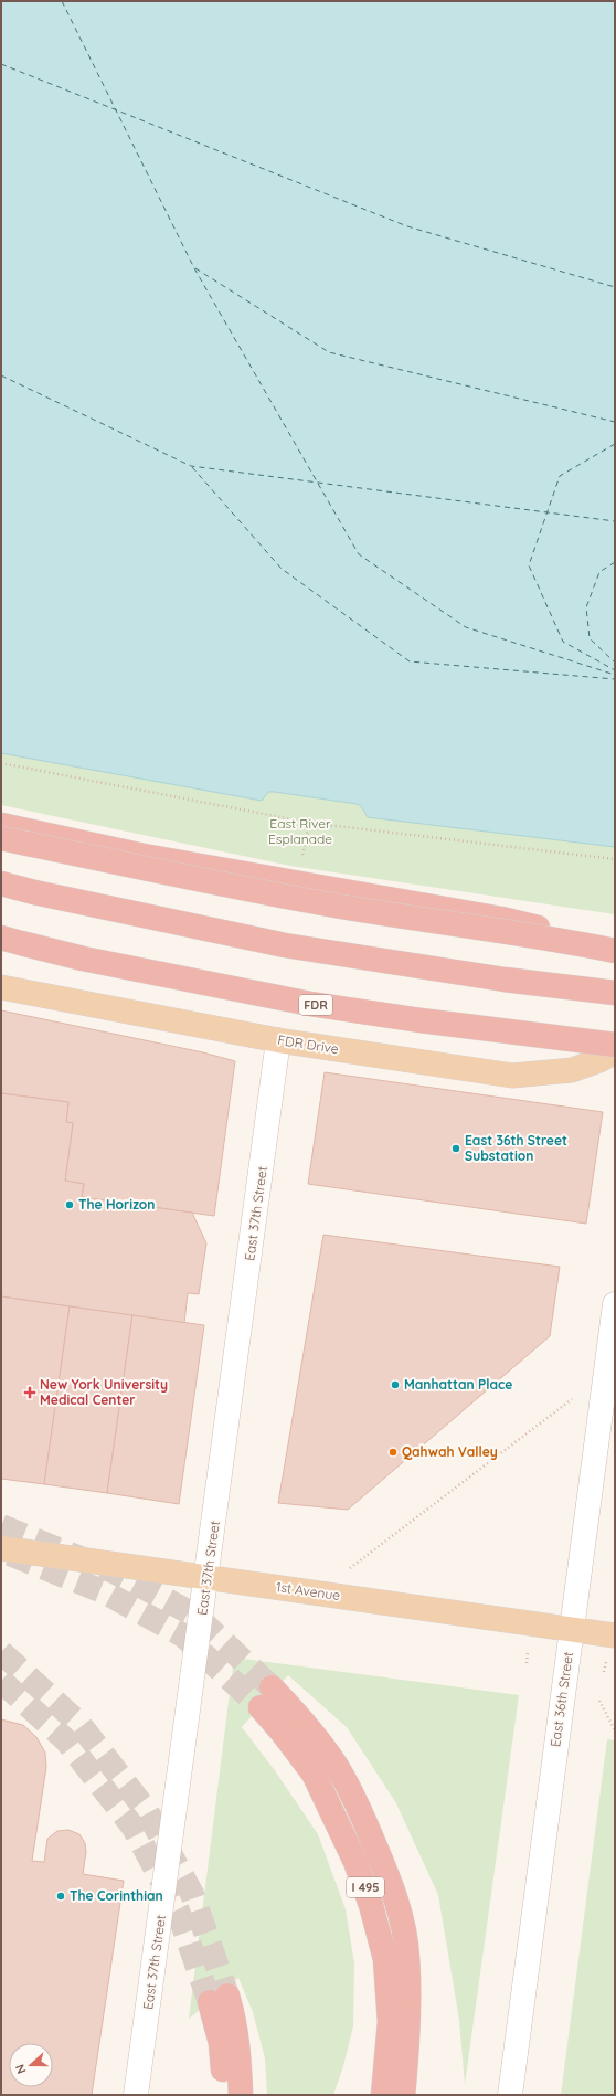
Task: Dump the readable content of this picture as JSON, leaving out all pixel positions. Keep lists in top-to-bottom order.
{
  "streets": {
    "highway": ["FDR", "I 495"],
    "main road": [
      "FDR Drive",
      "East 37th Street",
      "1st Avenue",
      "East 36th Street"
    ]
  },
  "crossings": [
    ["FDR Drive", "East 37th Street"],
    ["East 37th Street", "1st Avenue"],
    ["1st Avenue", "East 36th Street"]
  ],
  "parks": ["East River Esplanade"],
  "places": {
    "other": [
      "East 36th Street Substation",
      "The Horizon",
      "Manhattan Place",
      "Qahwah Valley",
      "The Corinthian"
    ],
    "health": ["New York University Medical Center"]
  },
  "north": "left"
}
